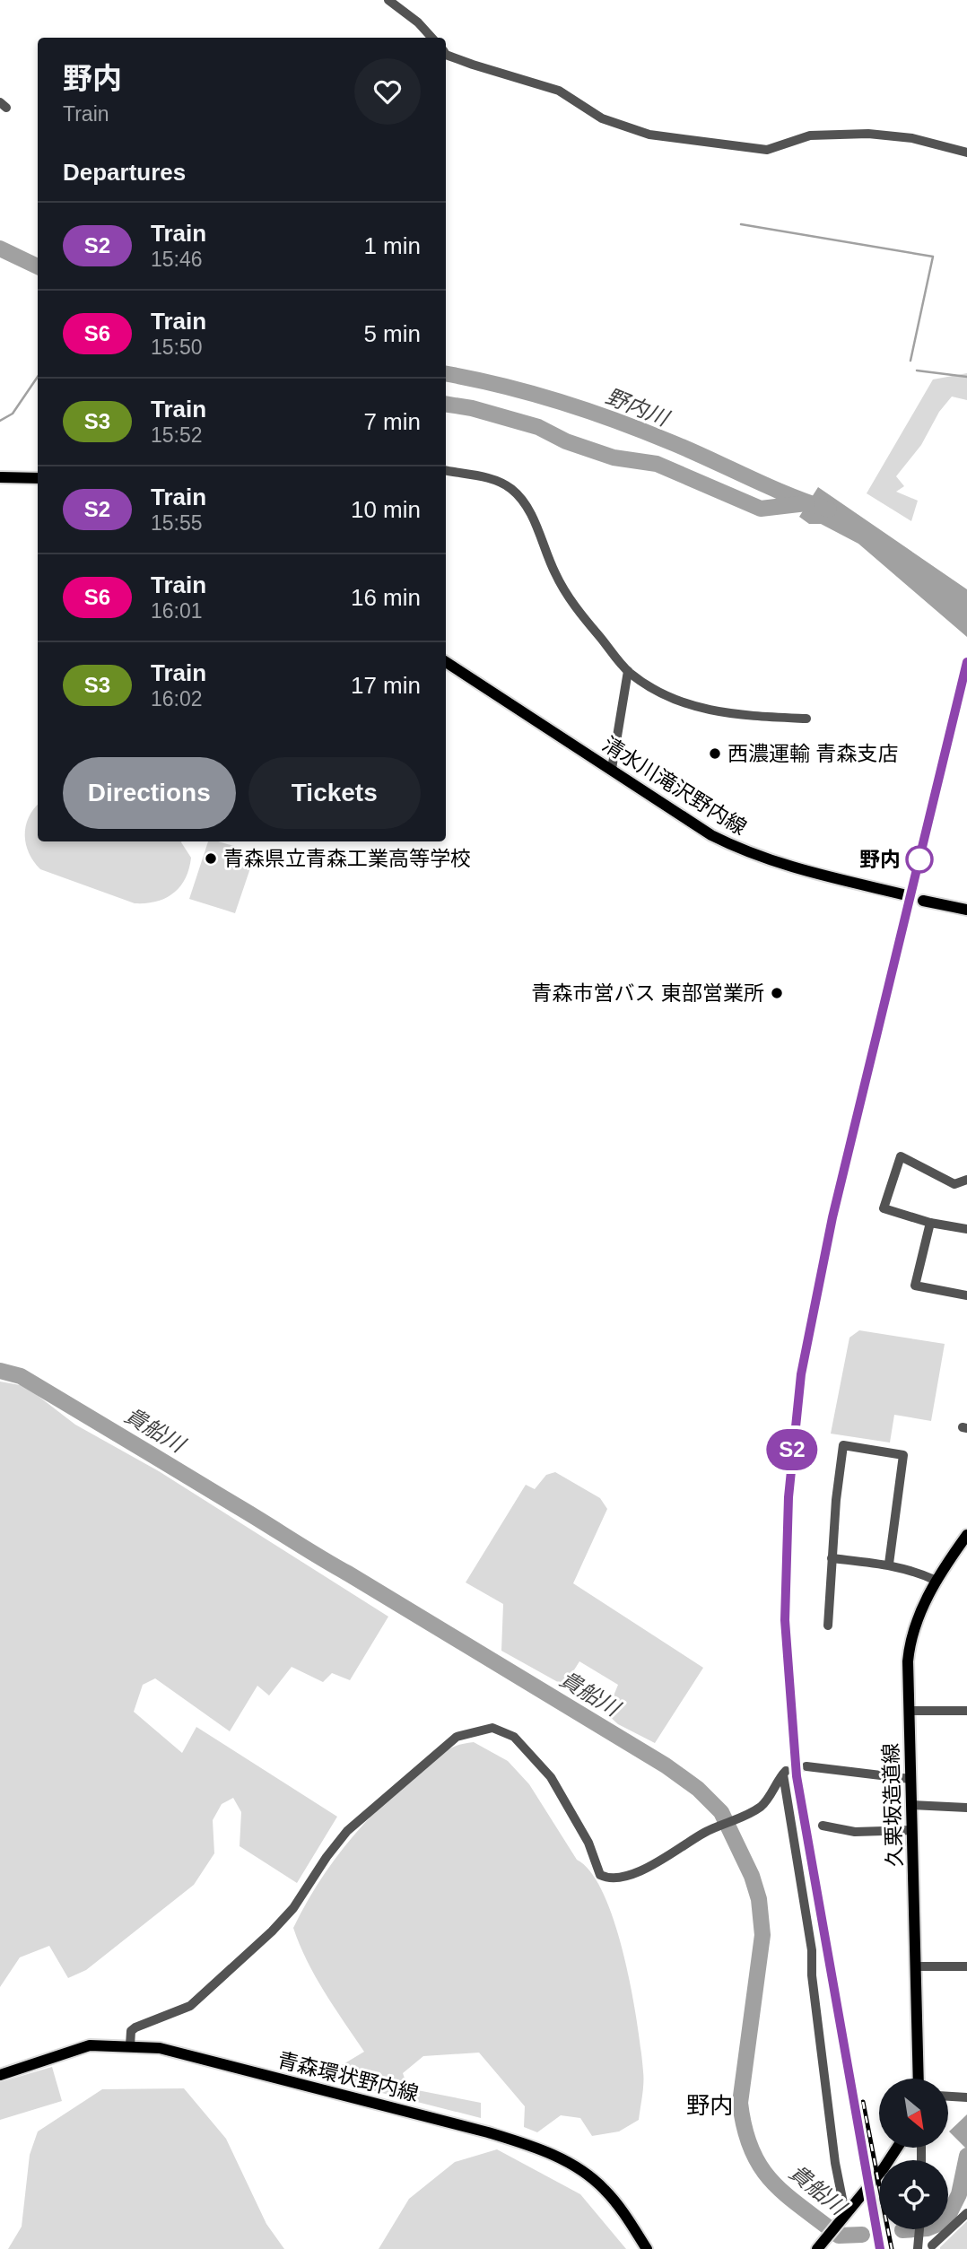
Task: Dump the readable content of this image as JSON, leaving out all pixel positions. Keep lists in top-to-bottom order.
{
  "streets": {
    "main road": ["清水川滝沢野内線", "久栗坂造道線", "青森環状野内線"]
  },
  "districts": ["野内"],
  "water": ["野内川", "貴船川"],
  "places": [
    "西濃運輸 青森支店",
    "青森県立青森工業高等学校",
    "野内",
    "青森市営バス 東部営業所"
  ],
  "north": "bottom right",
  "page": {
    "on_map": "S2",
    "heading": [
      ["野内", "Train"],
      "Departures"
    ],
    "list": [
      {
        "mark": "S2",
        "name": "Train",
        "note": "15:46",
        "value": "1 min"
      },
      {
        "mark": "S6",
        "name": "Train",
        "note": "15:50",
        "value": "5 min"
      },
      {
        "mark": "S3",
        "name": "Train",
        "note": "15:52",
        "value": "7 min"
      },
      {
        "mark": "S2",
        "name": "Train",
        "note": "15:55",
        "value": "10 min"
      },
      {
        "mark": "S6",
        "name": "Train",
        "note": "16:01",
        "value": "16 min"
      },
      {
        "mark": "S3",
        "name": "Train",
        "note": "16:02",
        "value": "17 min"
      }
    ],
    "buttons": ["Directions", "Tickets"]
  }
}
